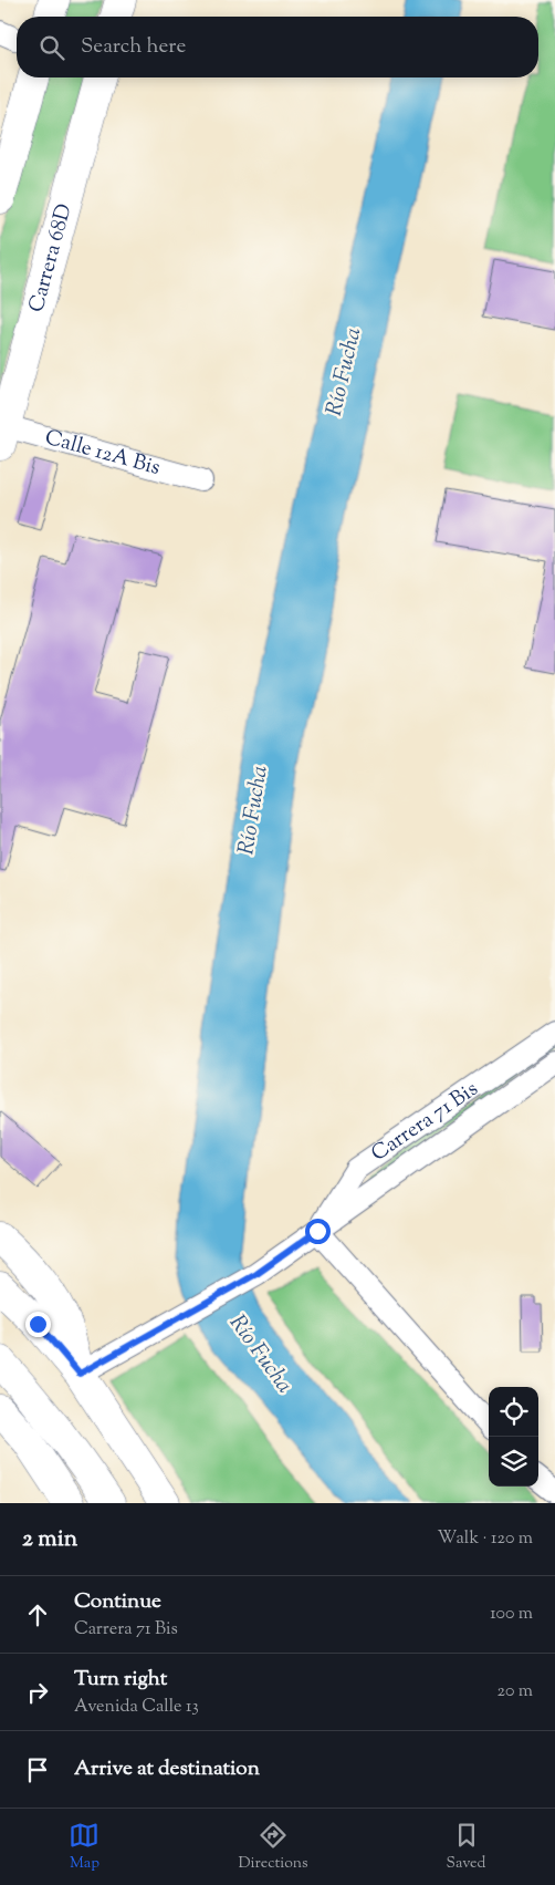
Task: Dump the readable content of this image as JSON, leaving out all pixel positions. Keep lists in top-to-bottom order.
{
  "streets": {
    "main road": ["Carrera 68D"],
    "street": ["Calle 12A Bis", "Carrera 71 Bis"]
  },
  "crossings": [
    ["Carrera 68D", "Calle 12A Bis"]
  ],
  "water": ["Río Fucha"],
  "page": {
    "search": "Search here",
    "heading": ["2 min", "Walk · 120 m"],
    "list": [
      ["Continue", "Carrera 71 Bis", "100 m"],
      ["Turn right", "Avenida Calle 13", "20 m"],
      "Arrive at destination"
    ],
    "nav": ["Map", "Directions", "Saved"]
  }
}
